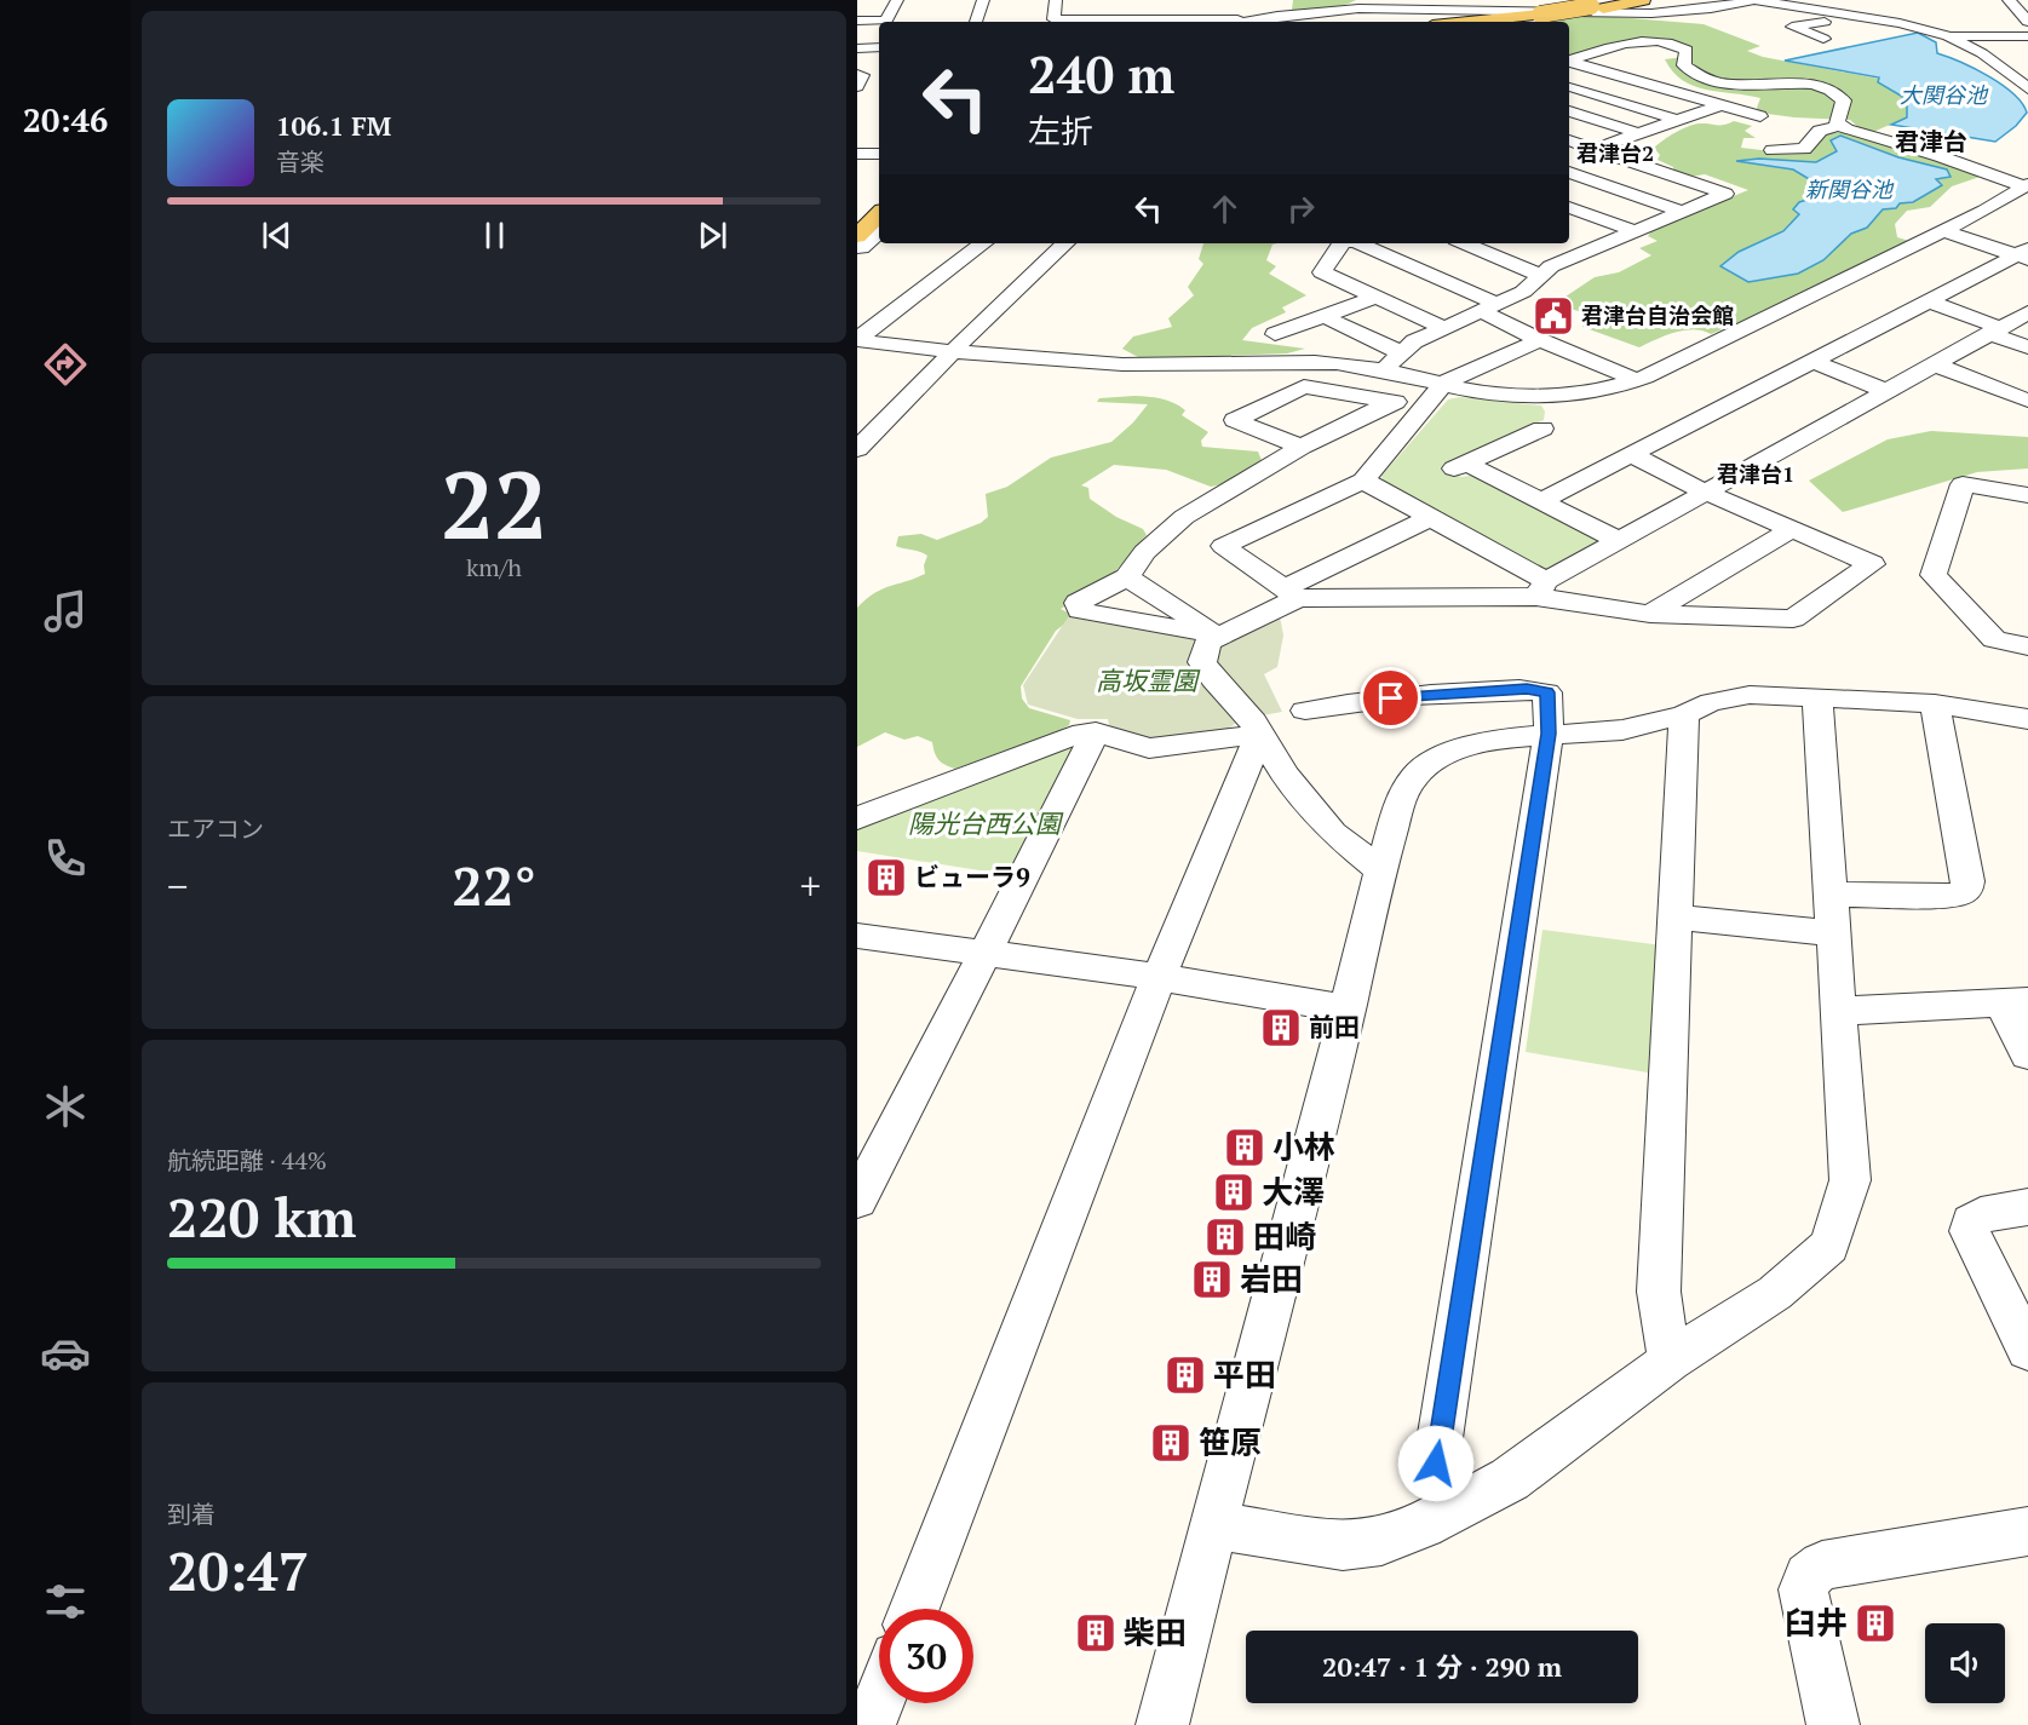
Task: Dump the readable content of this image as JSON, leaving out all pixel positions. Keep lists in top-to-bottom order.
{
  "districts": ["君津台", "君津台2", "君津台1"],
  "water": ["大関谷池", "新関谷池"],
  "parks": ["高坂霊園", "陽光台西公園"],
  "places": {
    "public building": ["君津台自治会館"],
    "building": [
      "ビューラ9",
      "前田",
      "小林",
      "大澤",
      "田崎",
      "岩田",
      "平田",
      "笹原",
      "臼井",
      "柴田"
    ]
  },
  "page": {
    "tabs": "20:46",
    "turn": ["240 m", "左折"],
    "song": ["106.1 FM", "音楽"],
    "tile": [
      ["22", "km/h"],
      "エアコン",
      ["航続距離 · 44%", "220 km"],
      ["到着", "20:47"]
    ],
    "heat": ["−", "22°", "+"],
    "limit": "30",
    "trip": "20:47 · 1 分 · 290 m"
  }
}
